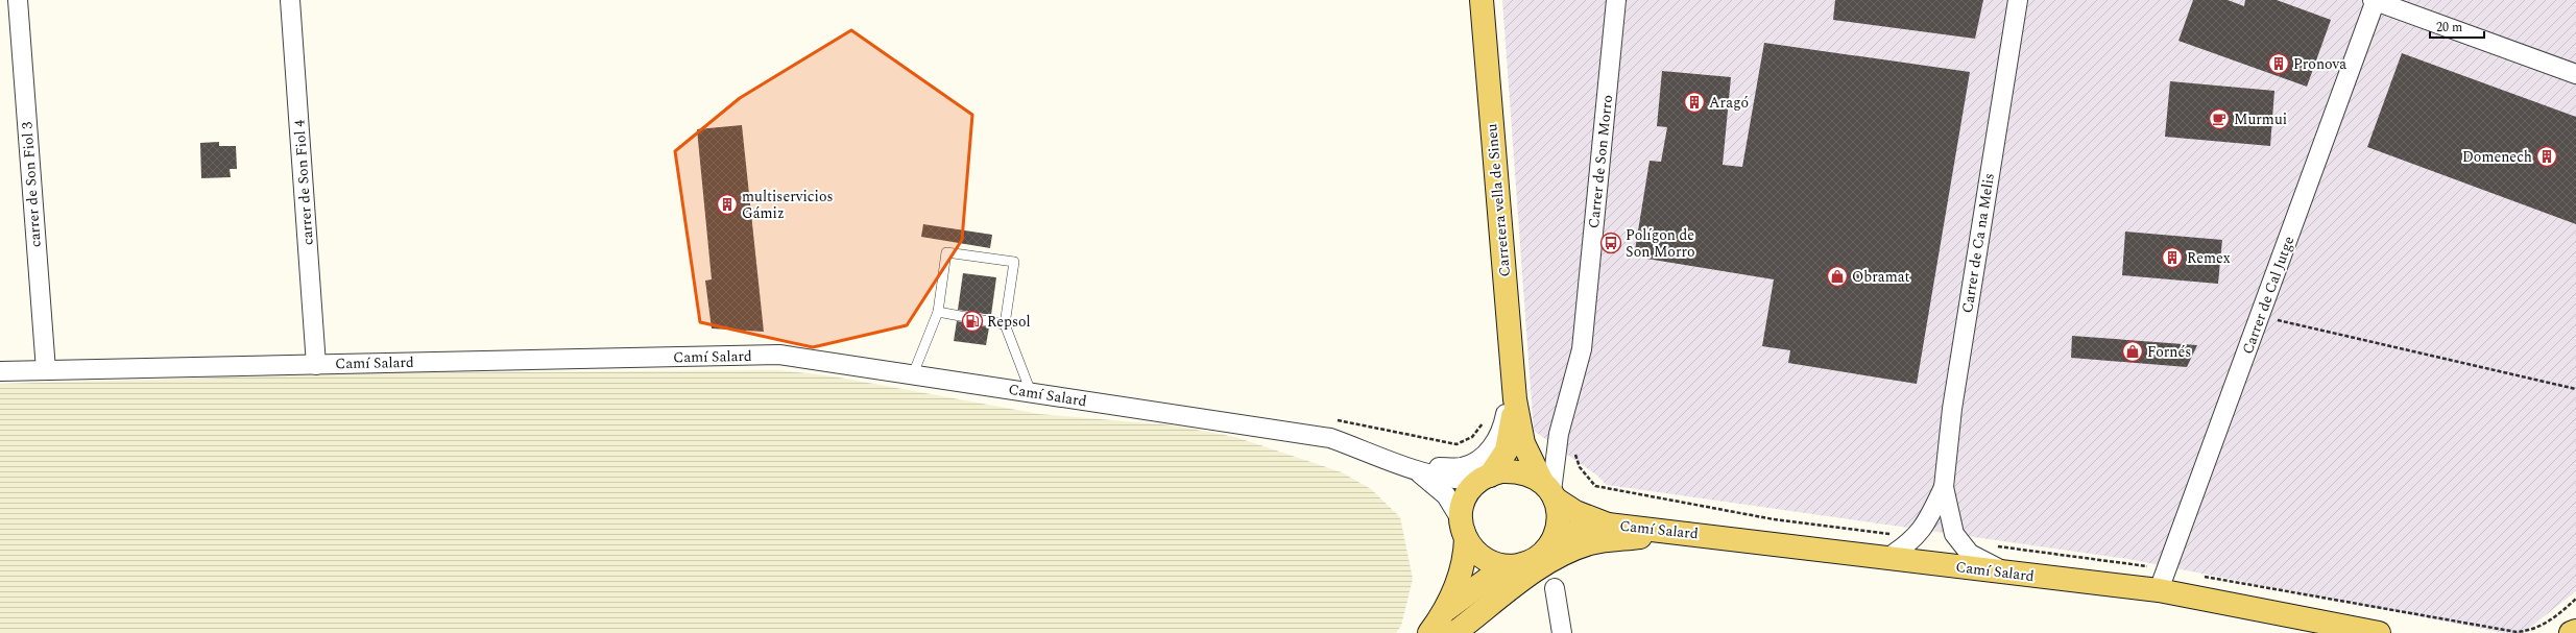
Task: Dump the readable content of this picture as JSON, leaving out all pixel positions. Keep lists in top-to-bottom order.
{
  "streets": {
    "main road": ["Carretera vella de Sineu", "Camí Salard"],
    "street": [
      "Carrer de Son Morro",
      "carrer de Son Fiol 4",
      "carrer de Son Fiol 3",
      "Carrer de Ca na Melis",
      "Carrer de Cal Jutge"
    ]
  },
  "crossings": [
    ["Carrer de Son Morro", "Carretera vella de Sineu"],
    ["Carrer de Son Morro", "Camí Salard"],
    ["carrer de Son Fiol 4", "Camí Salard"],
    ["carrer de Son Fiol 3", "Camí Salard"],
    ["Carretera vella de Sineu", "Camí Salard"],
    ["Carrer de Ca na Melis", "Camí Salard"],
    ["Carrer de Cal Jutge", "Camí Salard"]
  ],
  "places": {
    "building": [
      "Pronova",
      "Aragó",
      "Domenech",
      "multiservicios Gámiz",
      "Remex"
    ],
    "cafe": ["Murmui"],
    "bus stop": ["Polígon de Son Morro"],
    "shop": ["Obramat", "Fornés"],
    "fuel station": ["Repsol"]
  },
  "scale_bar": "20 m"
}
